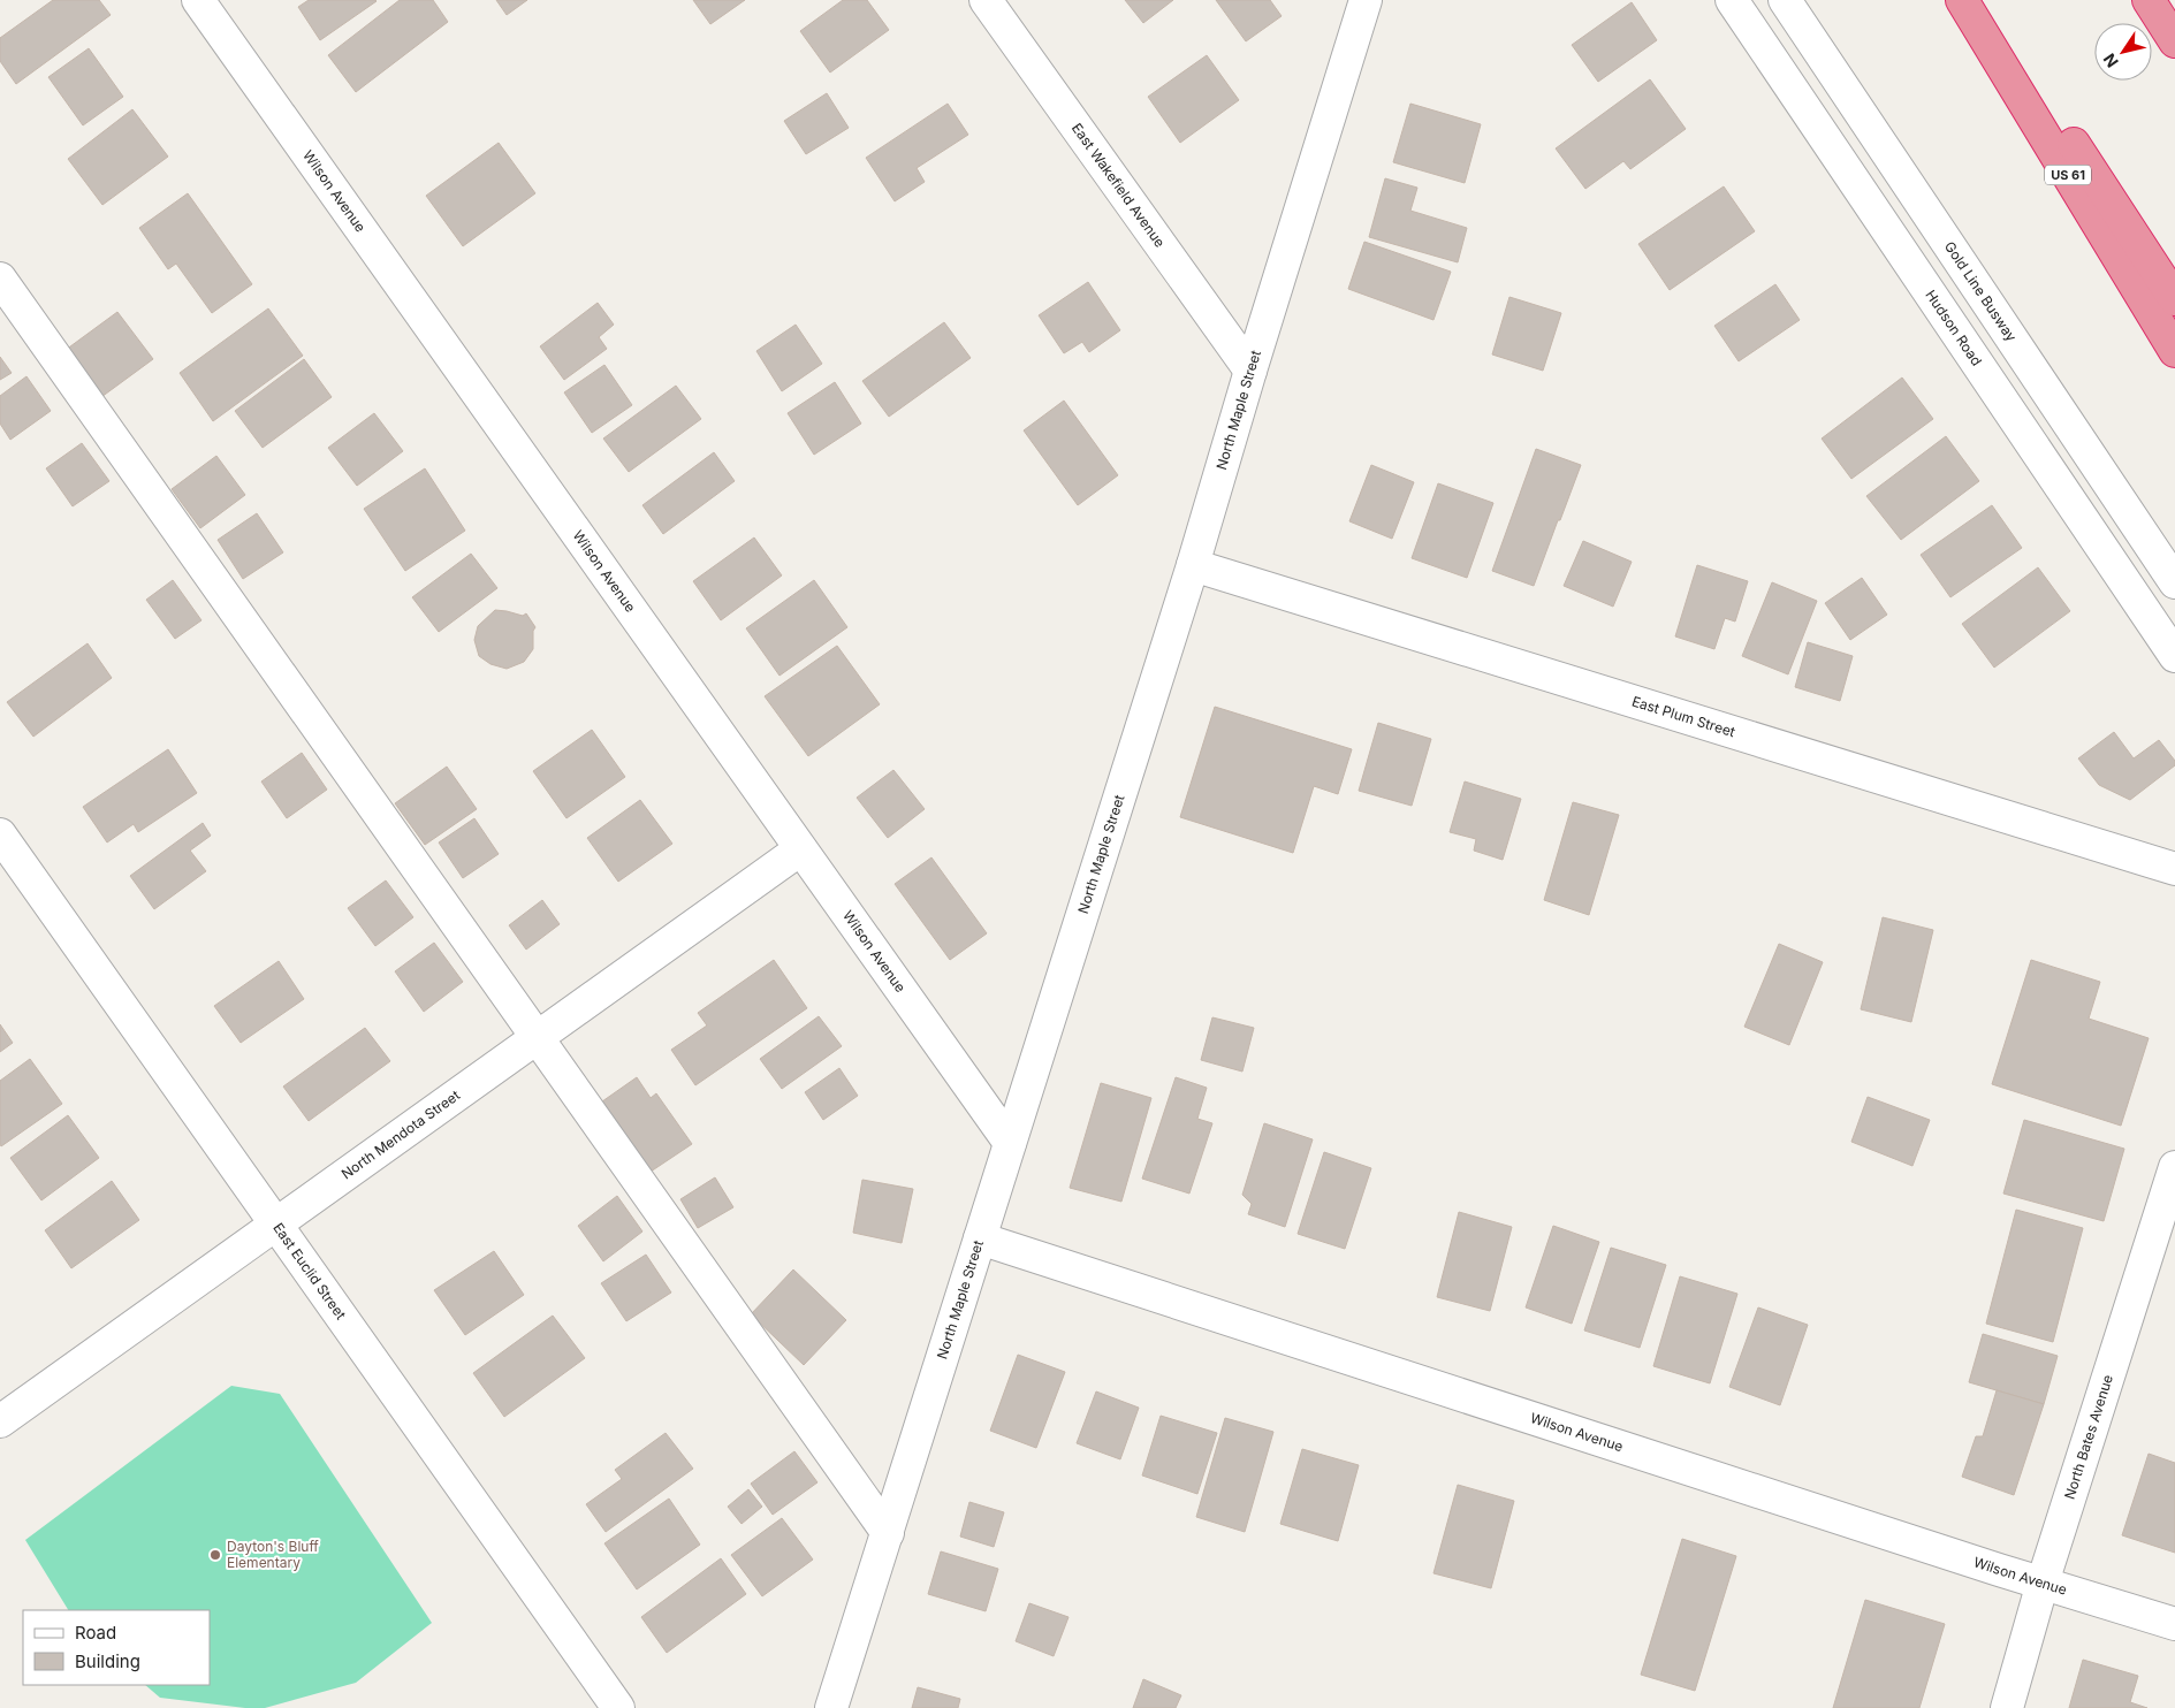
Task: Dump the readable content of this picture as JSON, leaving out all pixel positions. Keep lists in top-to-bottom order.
{
  "streets": {
    "highway": ["US 61"],
    "street": [
      "East Wakefield Avenue",
      "Wilson Avenue",
      "Gold Line Busway",
      "Hudson Road",
      "North Maple Street",
      "East Plum Street",
      "North Mendota Street",
      "East Euclid Street",
      "North Bates Avenue"
    ]
  },
  "crossings": [
    ["East Wakefield Avenue", "North Maple Street"],
    ["Wilson Avenue", "North Maple Street"],
    ["Wilson Avenue", "North Mendota Street"],
    ["Wilson Avenue", "North Bates Avenue"],
    ["North Maple Street", "East Plum Street"],
    ["North Mendota Street", "East Euclid Street"]
  ],
  "places": ["Dayton's Bluff Elementary"],
  "legend": ["Road", "Building"],
  "north": "bottom left"
}
